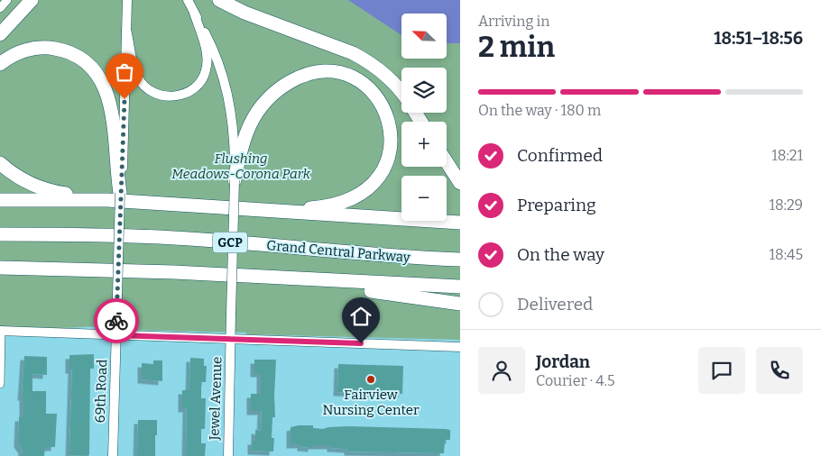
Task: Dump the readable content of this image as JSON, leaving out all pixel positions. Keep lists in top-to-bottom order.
{
  "streets": {
    "highway": ["GCP", "Grand Central Parkway"],
    "street": ["69th Road", "Jewel Avenue"]
  },
  "parks": ["Flushing Meadows-Corona Park"],
  "places": ["Fairview Nursing Center"],
  "north": "top left",
  "page": {
    "heading": ["2 min", "Arriving in", "18:51–18:56"],
    "panel": ["Jordan", "Courier · 4.5"],
    "map_buttons": ["+", "−"],
    "bar": "On the way · 180 m",
    "list": [
      ["Confirmed", "18:21"],
      ["Preparing", "18:29"],
      ["On the way", "18:45"],
      "Delivered"
    ]
  }
}
